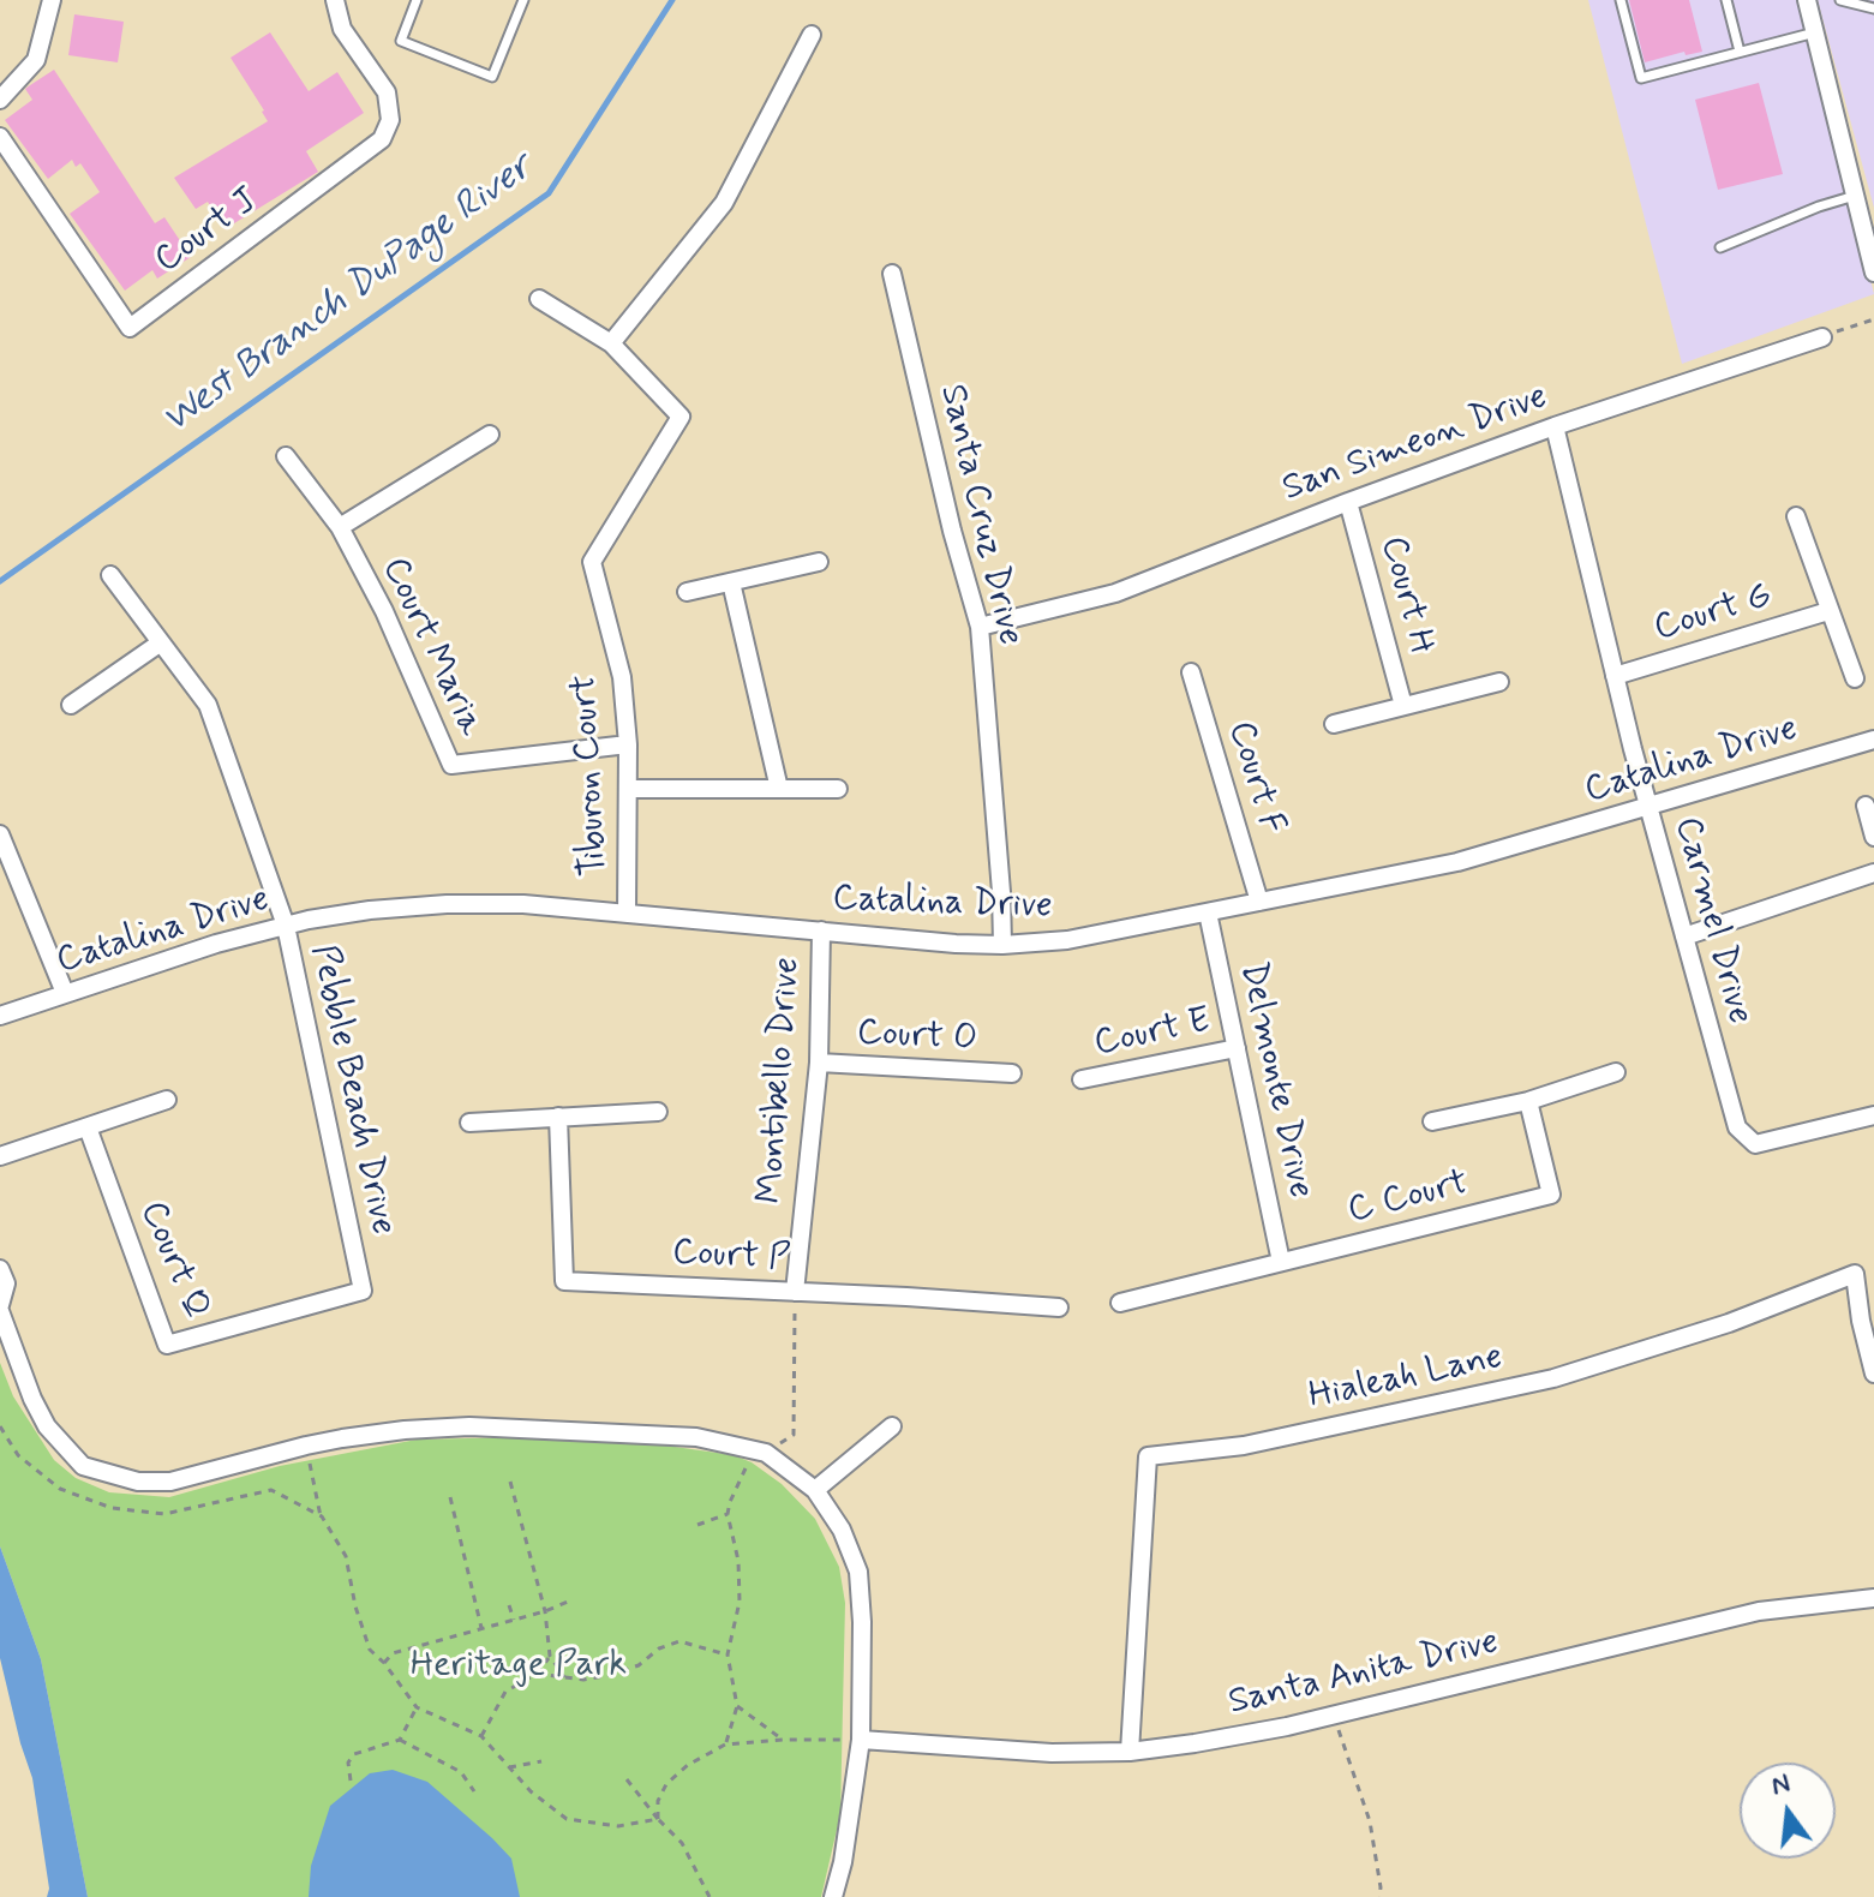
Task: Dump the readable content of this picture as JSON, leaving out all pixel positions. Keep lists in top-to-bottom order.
{
  "streets": {
    "street": [
      "Court J",
      "San Simeon Drive",
      "Santa Cruz Drive",
      "Court H",
      "Court G",
      "Court Maria",
      "Catalina Drive",
      "Tiburon Court",
      "Court F",
      "Carmel Drive",
      "Court E",
      "Court O",
      "Montibello Drive",
      "Delmonte Drive",
      "Pebble Beach Drive",
      "C Court",
      "Court P",
      "Court Q",
      "Hialeah Lane",
      "Santa Anita Drive"
    ]
  },
  "crossings": [
    ["San Simeon Drive", "Santa Cruz Drive"],
    ["San Simeon Drive", "Court H"],
    ["San Simeon Drive", "Carmel Drive"],
    ["Santa Cruz Drive", "Catalina Drive"],
    ["Court G", "Carmel Drive"],
    ["Court Maria", "Tiburon Court"],
    ["Catalina Drive", "Tiburon Court"],
    ["Catalina Drive", "Court F"],
    ["Catalina Drive", "Carmel Drive"],
    ["Catalina Drive", "Montibello Drive"],
    ["Catalina Drive", "Delmonte Drive"],
    ["Catalina Drive", "Pebble Beach Drive"],
    ["Court E", "Delmonte Drive"],
    ["Court O", "Montibello Drive"],
    ["Montibello Drive", "Court P"],
    ["Delmonte Drive", "C Court"],
    ["Pebble Beach Drive", "Court Q"],
    ["Hialeah Lane", "Santa Anita Drive"]
  ],
  "water": ["West Branch DuPage River"],
  "parks": ["Heritage Park"],
  "north": "top"
}
